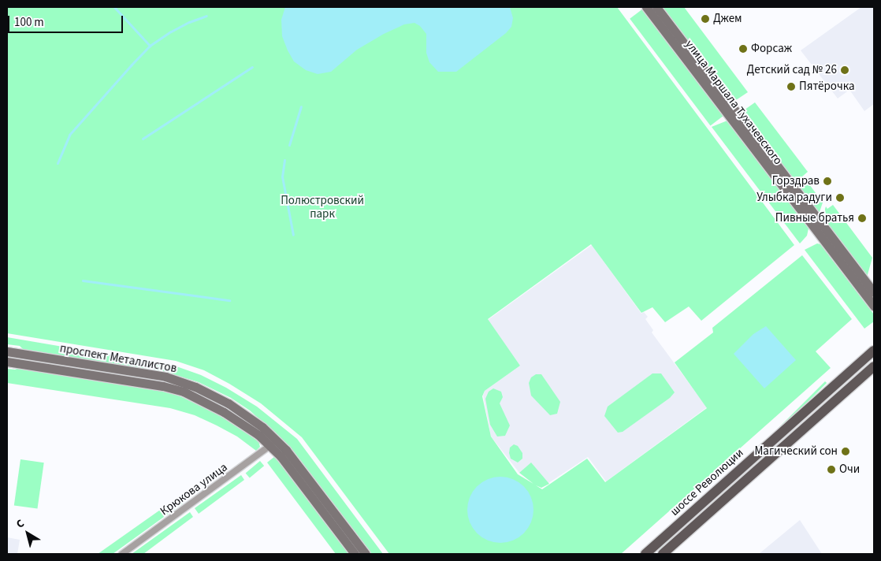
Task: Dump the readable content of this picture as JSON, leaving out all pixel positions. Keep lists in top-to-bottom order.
{
  "streets": {
    "main road": ["шоссе Революции"],
    "street": ["улица Маршала Тухачевского", "проспект Металлистов", "Крюкова улица"]
  },
  "crossings": [
    ["проспект Металлистов", "Крюкова улица"]
  ],
  "parks": ["Полюстровский парк"],
  "places": [
    "Джем",
    "Форсаж",
    "Детский сад № 26",
    "Пятёрочка",
    "Горздрав",
    "Улыбка радуги",
    "Пивные братья",
    "Магический сон",
    "Очи"
  ],
  "scale_bar": "100 m",
  "north": "top left"
}
